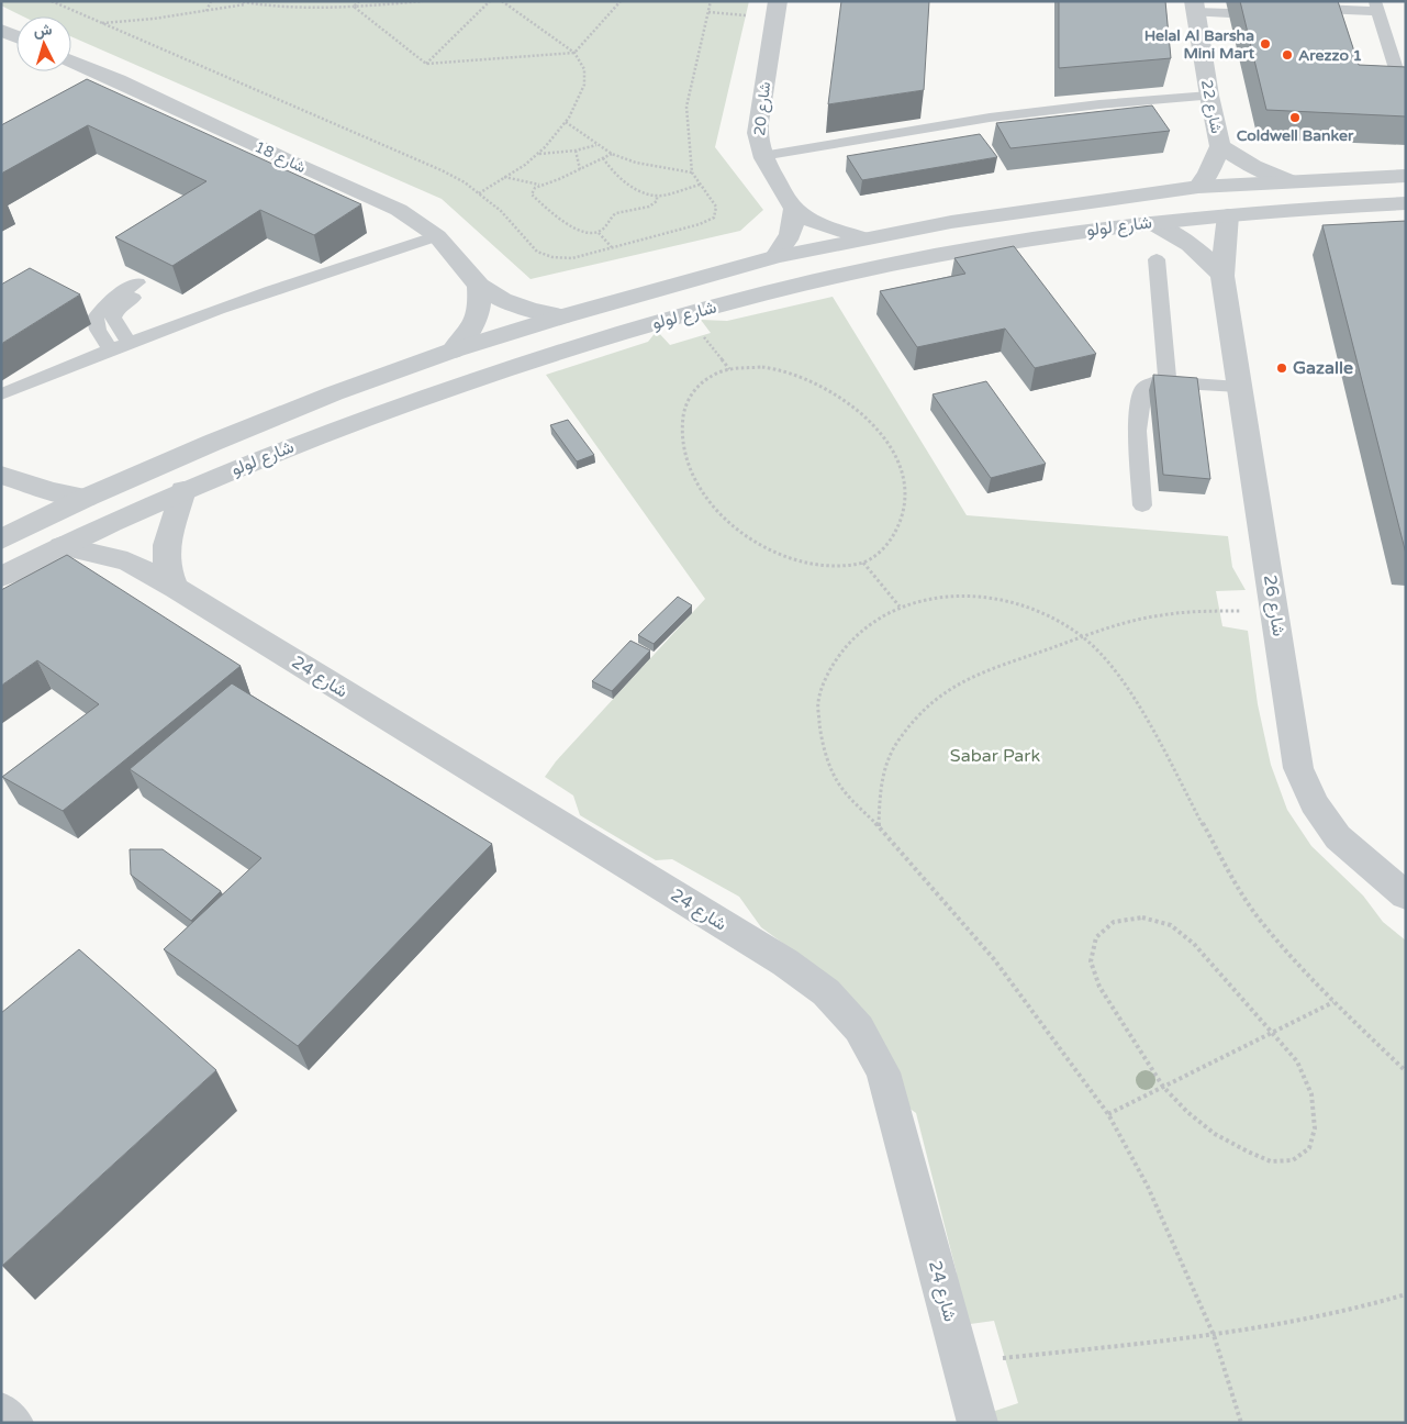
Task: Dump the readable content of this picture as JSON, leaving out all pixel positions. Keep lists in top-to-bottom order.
{
  "streets": {
    "street": [
      "شارع 22",
      "شارع 20",
      "شارع 18",
      "شارع لولو",
      "شارع 26",
      "شارع 24"
    ]
  },
  "crossings": [
    ["شارع 22", "شارع لولو"],
    ["شارع 20", "شارع لولو"],
    ["شارع 18", "شارع لولو"],
    ["شارع لولو", "شارع 26"],
    ["شارع لولو", "شارع 24"]
  ],
  "parks": ["Sabar Park"],
  "places": [
    "Helal Al Barsha Mini Mart",
    "Arezzo 1",
    "Coldwell Banker",
    "Gazalle"
  ],
  "north": "top"
}
